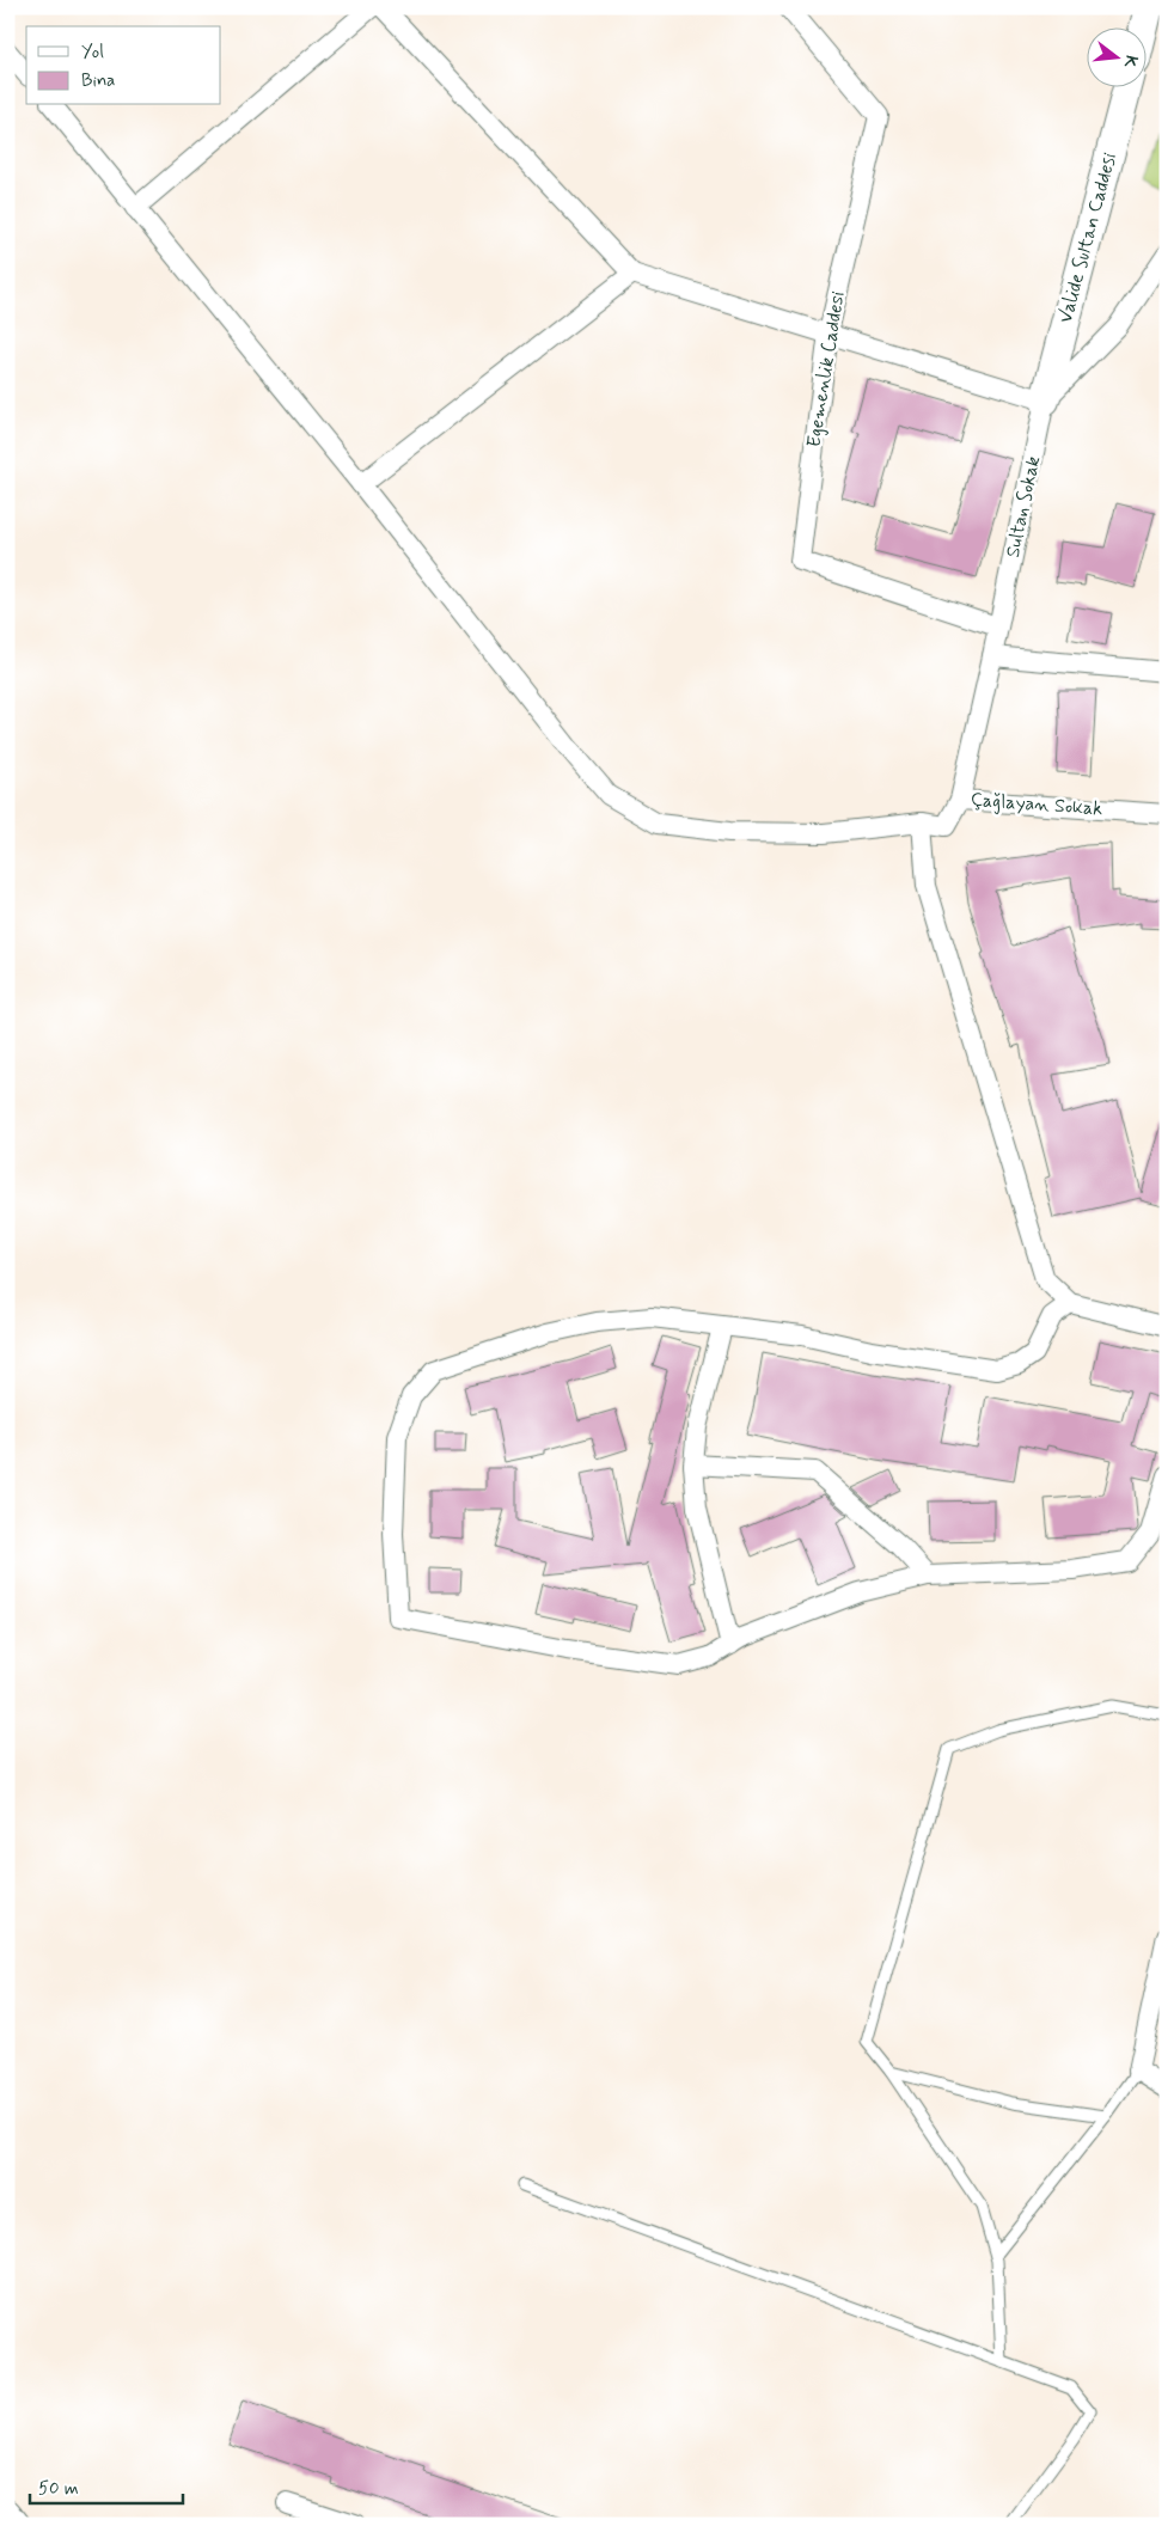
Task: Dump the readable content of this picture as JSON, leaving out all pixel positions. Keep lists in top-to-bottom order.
{
  "streets": {
    "street": [
      "Valide Sultan Caddesi",
      "Egemenlik Caddesi",
      "Sultan Sokak",
      "Çağlayan Sokak"
    ]
  },
  "crossings": [
    ["Valide Sultan Caddesi", "Sultan Sokak"],
    ["Egemenlik Caddesi", "Sultan Sokak"],
    ["Sultan Sokak", "Çağlayan Sokak"]
  ],
  "legend": ["Yol", "Bina"],
  "scale_bar": "50 m",
  "north": "right"
}
